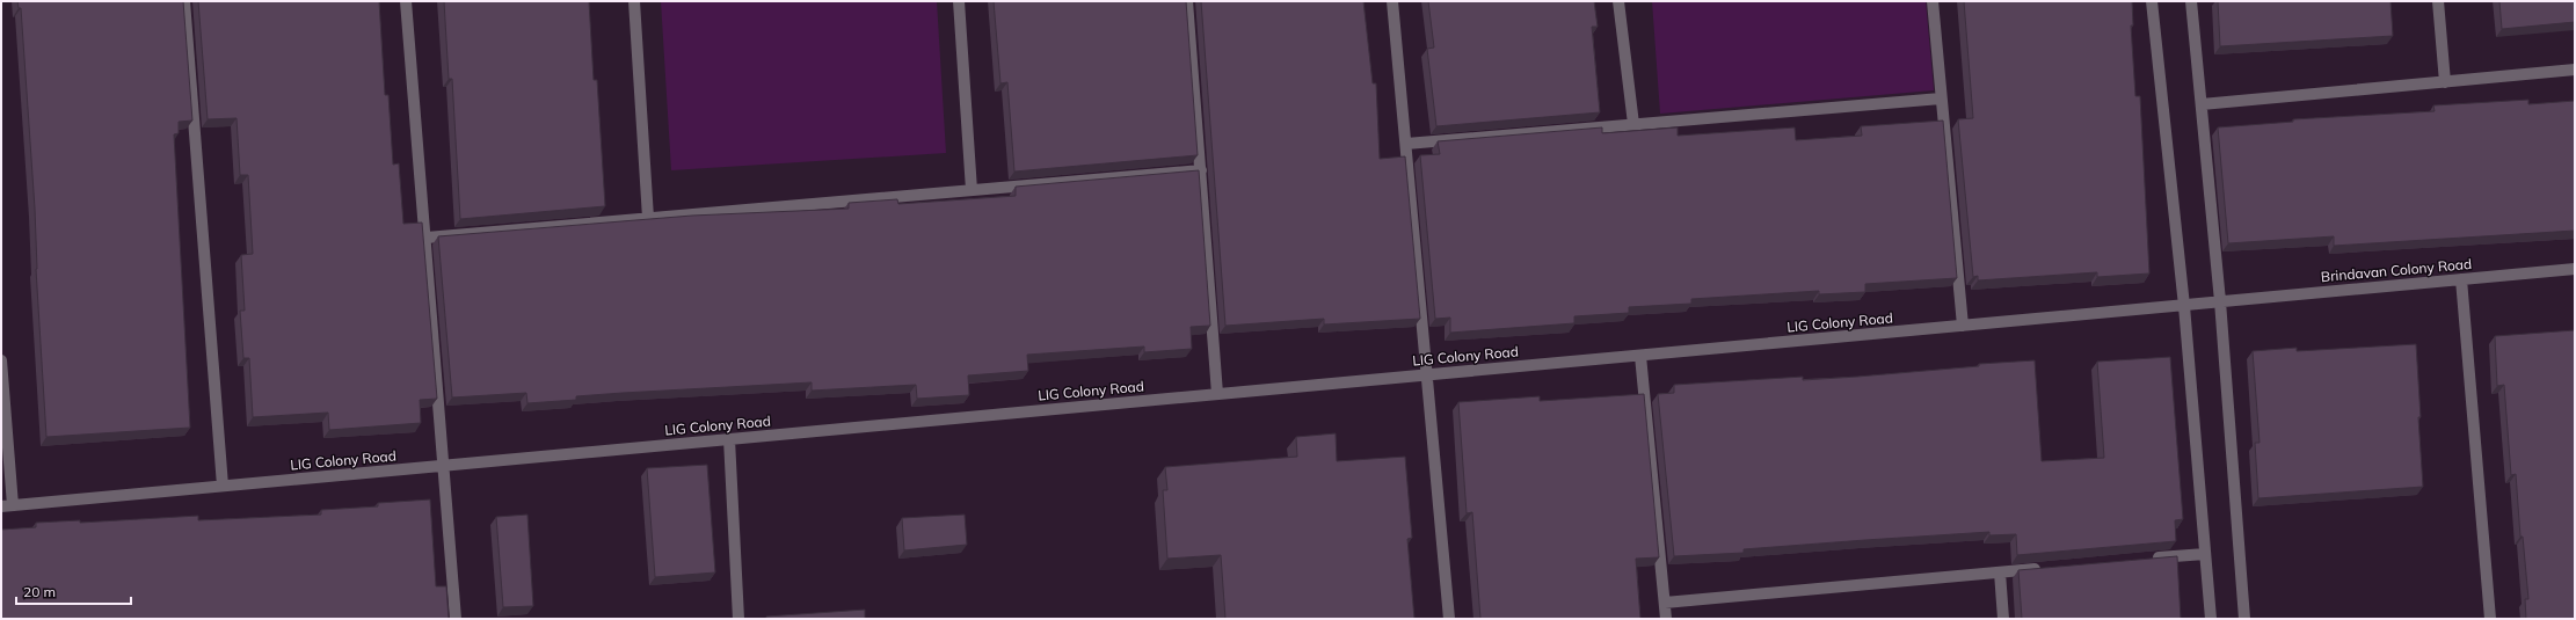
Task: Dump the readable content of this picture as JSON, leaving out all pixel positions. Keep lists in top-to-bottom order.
{
  "streets": {
    "street": ["Brindavan Colony Road", "LIG Colony Road"]
  },
  "crossings": [
    ["Brindavan Colony Road", "LIG Colony Road"]
  ],
  "scale_bar": "20 m"
}
